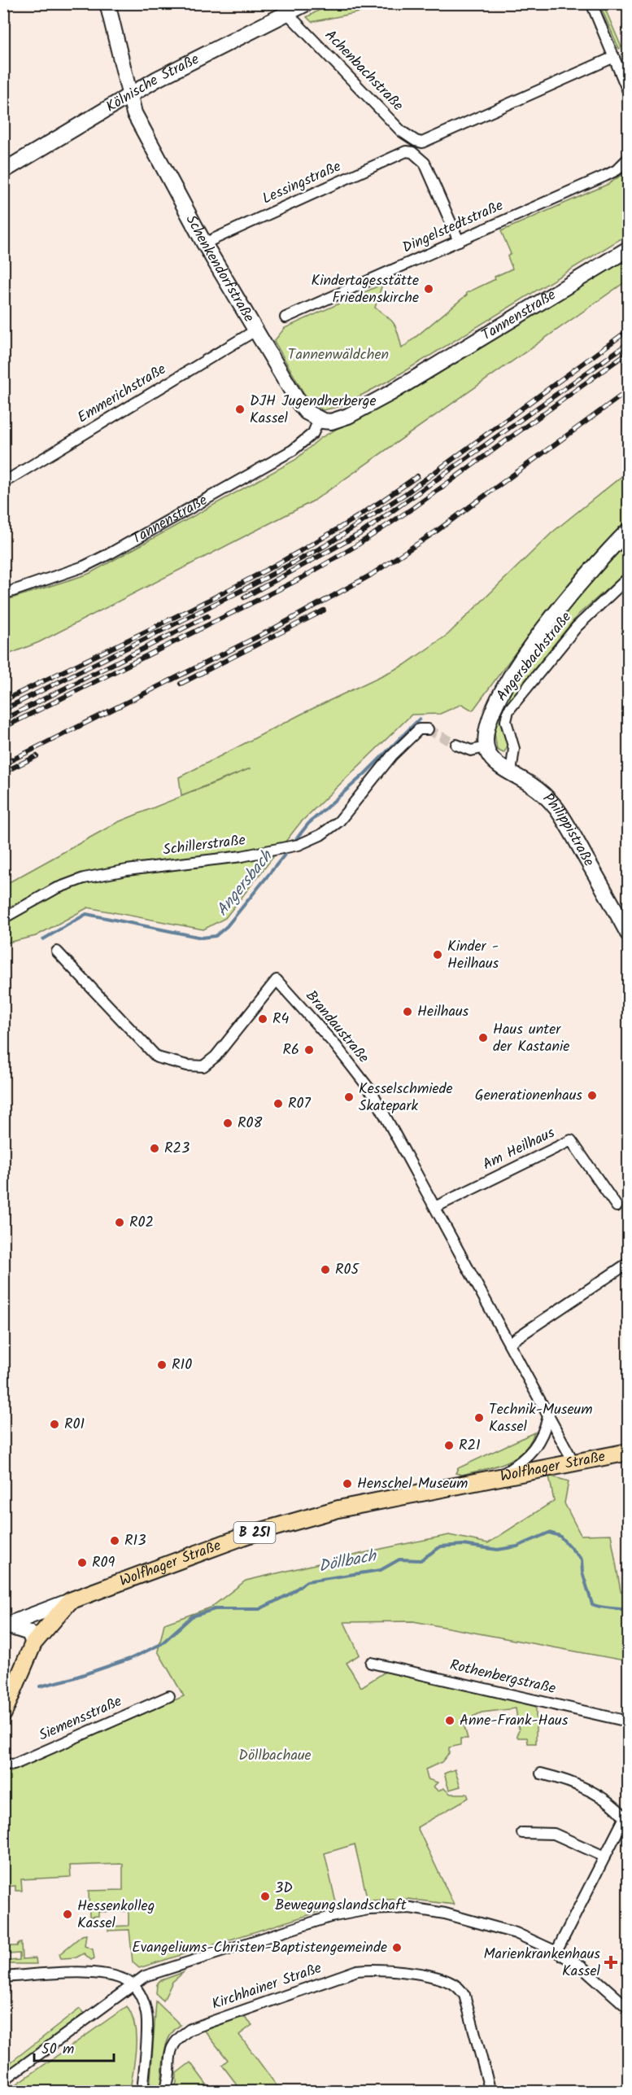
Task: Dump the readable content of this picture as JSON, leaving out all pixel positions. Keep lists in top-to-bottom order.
{
  "streets": {
    "main road": ["Wolfhager Straße", "B 251"],
    "street": [
      "Achenbachstraße",
      "Kölnische Straße",
      "Lessingstraße",
      "Dingelstedtstraße",
      "Schenkendorfstraße",
      "Tannenstraße",
      "Emmerichstraße",
      "Angersbachstraße",
      "Philippistraße",
      "Schillerstraße",
      "Brandaustraße",
      "Am Heilhaus",
      "Rothenbergstraße",
      "Siemensstraße",
      "Kirchhainer Straße"
    ]
  },
  "crossings": [
    ["Achenbachstraße", "Kölnische Straße"],
    ["Kölnische Straße", "Schenkendorfstraße"],
    ["Lessingstraße", "Dingelstedtstraße"],
    ["Lessingstraße", "Schenkendorfstraße"],
    ["Schenkendorfstraße", "Tannenstraße"],
    ["Schenkendorfstraße", "Emmerichstraße"],
    ["Angersbachstraße", "Philippistraße"],
    ["Brandaustraße", "Am Heilhaus"],
    ["Brandaustraße", "Wolfhager Straße"]
  ],
  "water": ["Angersbach", "Döllbach"],
  "parks": ["Tannenwäldchen", "Döllbachaue"],
  "places": {
    "other": [
      "Kindertagesstätte Friedenskirche",
      "DJH Jugendherberge Kassel",
      "Kinder - Heilhaus",
      "Heilhaus",
      "R4",
      "Haus unter der Kastanie",
      "R6",
      "Generationenhaus",
      "Kesselschmiede Skatepark",
      "R07",
      "R08",
      "R23",
      "R02",
      "R05",
      "R10",
      "Technik-Museum Kassel",
      "R01",
      "R21",
      "Henschel Museum",
      "R13",
      "R09",
      "Anne-Frank-Haus",
      "3D Bewegungslandschaft",
      "Hessenkolleg Kassel",
      "Evangeliums-Christen-Baptistengemeinde"
    ],
    "health": ["Marienkrankenhaus Kassel"]
  },
  "scale_bar": "50 m"
}
